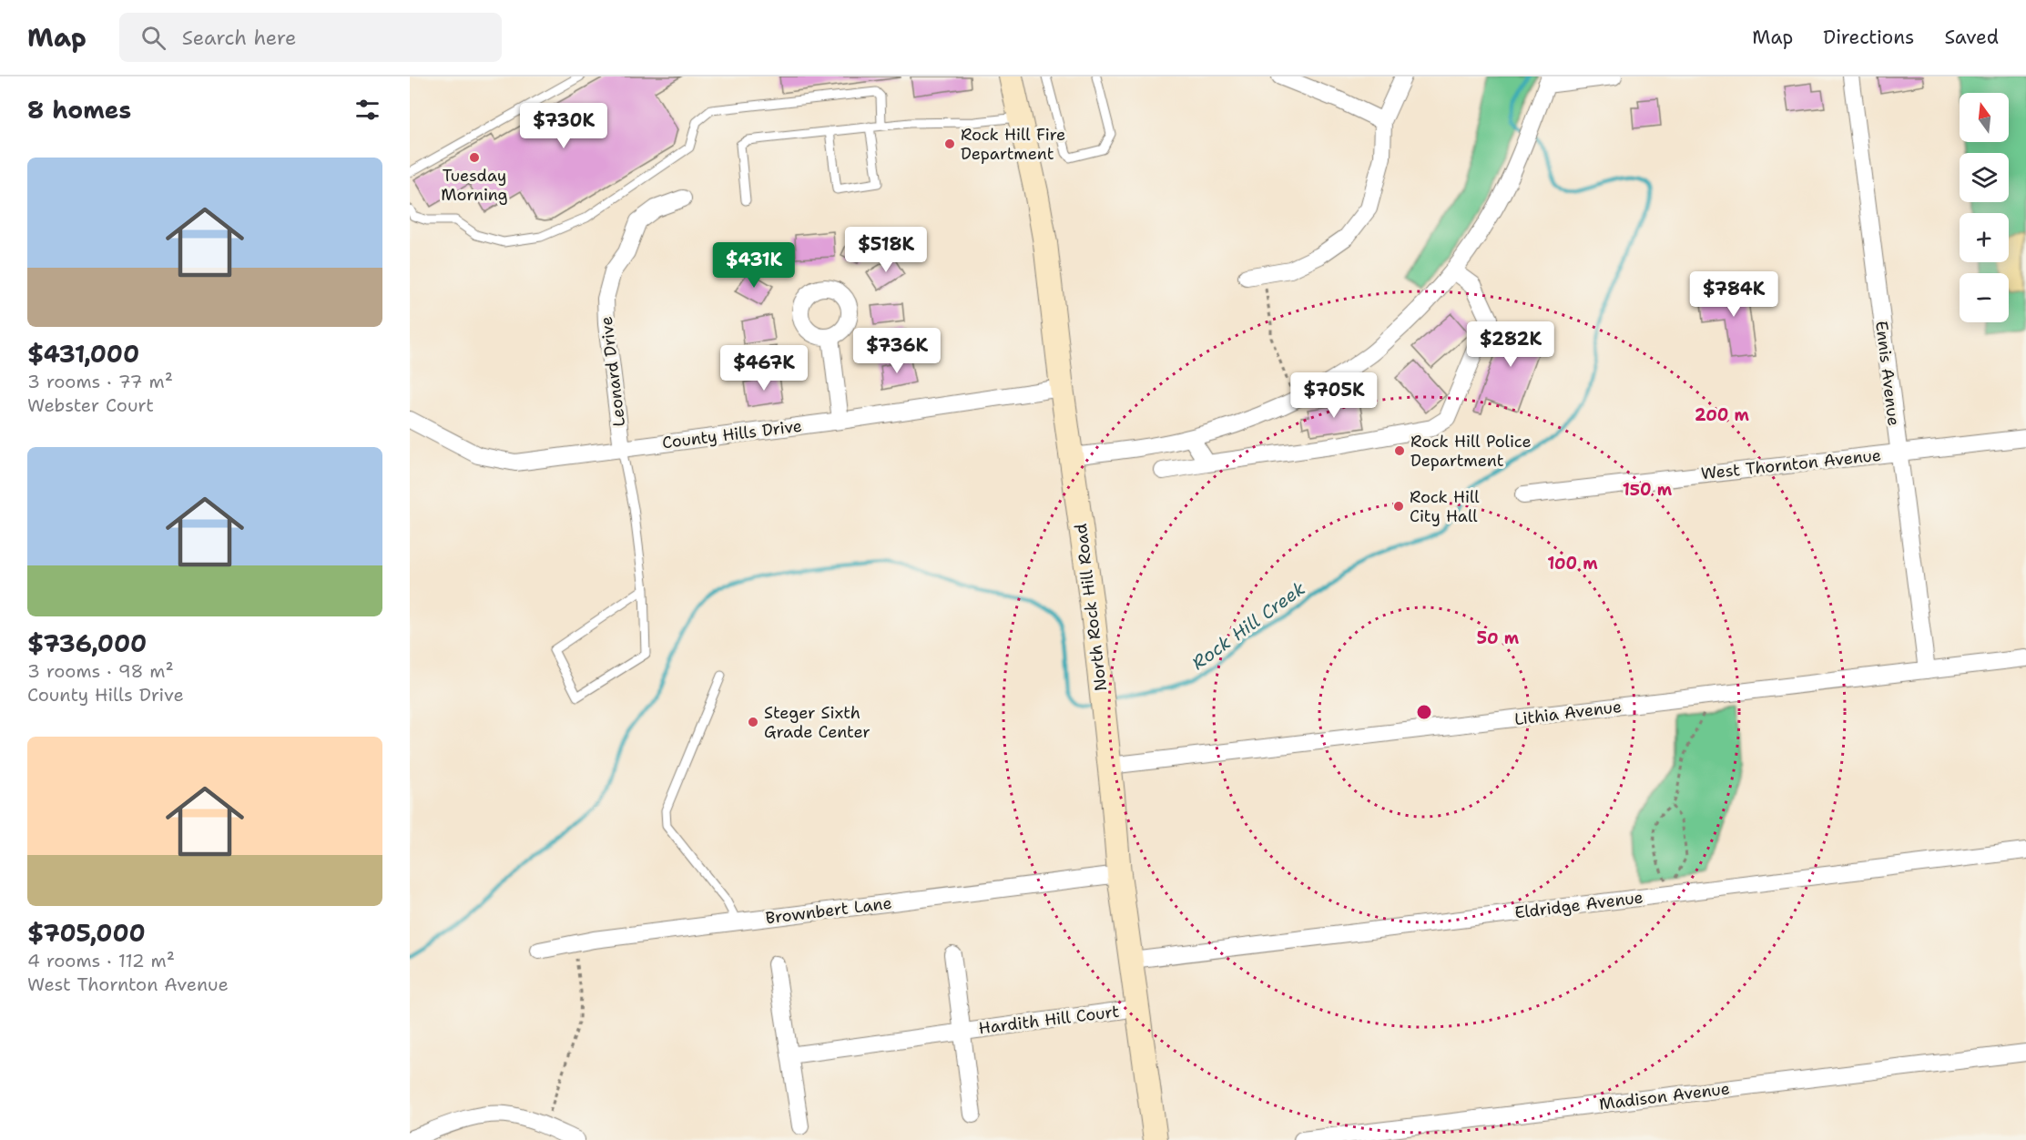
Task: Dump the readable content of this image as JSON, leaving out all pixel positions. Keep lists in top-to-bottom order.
{
  "streets": {
    "street": [
      "Leonard Drive",
      "Ennis Avenue",
      "County Hills Drive",
      "West Thornton Avenue",
      "North Rock Hill Road",
      "Lithia Avenue",
      "Eldridge Avenue",
      "Brownbert Lane",
      "Hardith Hill Court",
      "Madison Avenue"
    ]
  },
  "crossings": [
    ["Leonard Drive", "County Hills Drive"],
    ["Ennis Avenue", "West Thornton Avenue"],
    ["Ennis Avenue", "Lithia Avenue"],
    ["County Hills Drive", "North Rock Hill Road"],
    ["North Rock Hill Road", "Lithia Avenue"],
    ["North Rock Hill Road", "Eldridge Avenue"],
    ["North Rock Hill Road", "Brownbert Lane"],
    ["North Rock Hill Road", "Hardith Hill Court"]
  ],
  "water": ["Rock Hill Creek"],
  "places": [
    "Rock Hill Fire Department",
    "Tuesday Morning",
    "Rock Hill Police Department",
    "Rock Hill City Hall",
    "Steger Sixth Grade Center"
  ],
  "north": "top",
  "page": {
    "header": "Map",
    "search": "Search here",
    "nav": ["Map", "Directions", "Saved"],
    "heading": "8 homes",
    "map_buttons": ["+", "−"],
    "price": [
      "$730K",
      "$518K",
      "$431K",
      "$784K",
      "$282K",
      "$736K",
      "$467K",
      "$705K"
    ],
    "list": [
      {
        "name": "$431,000",
        "note": "3 rooms · 77 m² · Webster Court"
      },
      {
        "name": "$736,000",
        "note": "3 rooms · 98 m² · County Hills Drive"
      },
      {
        "name": "$705,000",
        "note": "4 rooms · 112 m² · West Thornton Avenue"
      }
    ]
  },
  "rings": [
    "200 m",
    "150 m",
    "100 m",
    "50 m"
  ]
}
